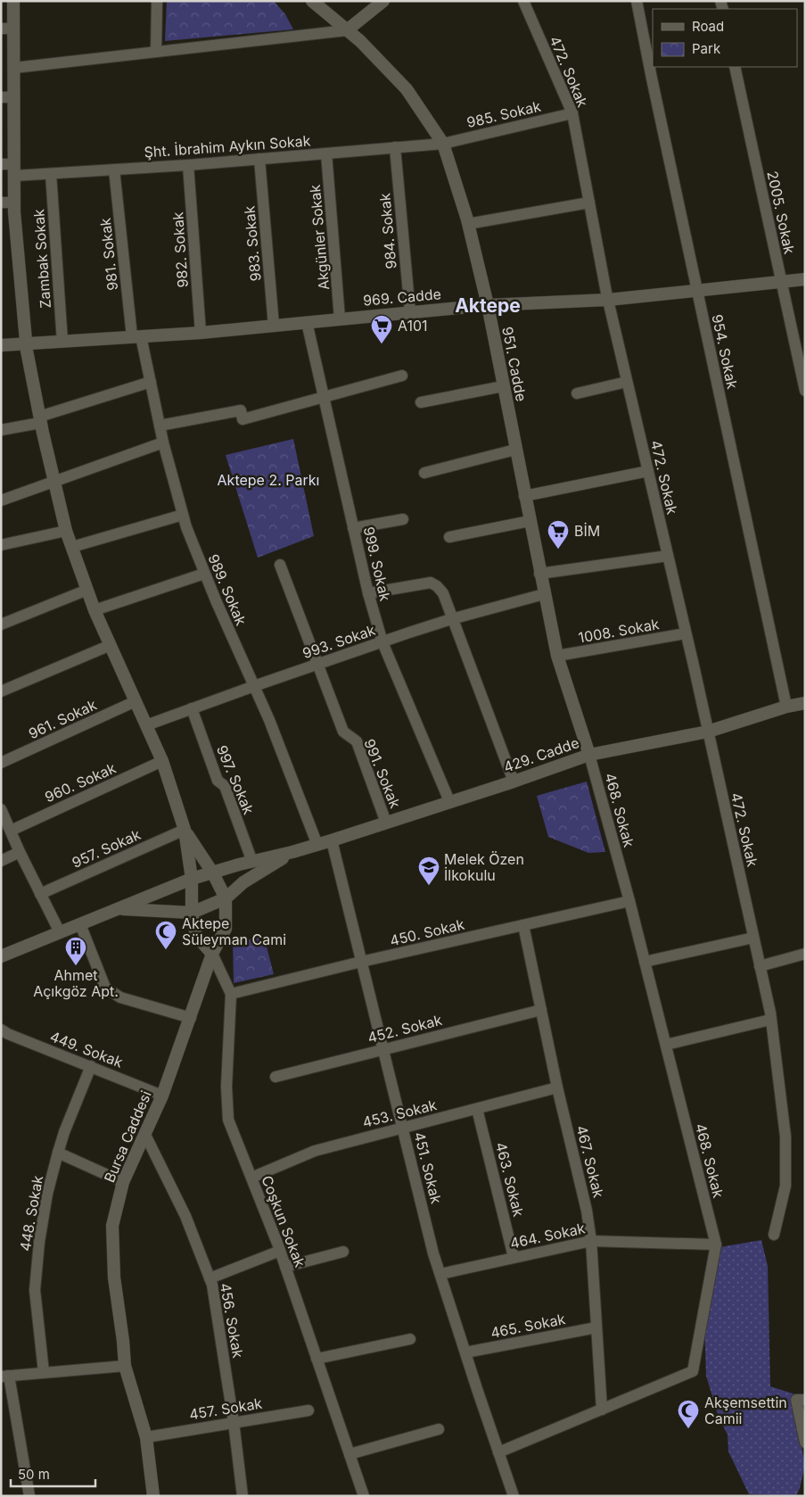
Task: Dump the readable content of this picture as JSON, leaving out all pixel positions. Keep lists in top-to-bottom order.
{
  "streets": {
    "street": [
      "472. Sokak",
      "985. Sokak",
      "Şht. İbrahim Aykın Sokak",
      "2005. Sokak",
      "984. Sokak",
      "Akgünler Sokak",
      "983. Sokak",
      "982. Sokak",
      "981. Sokak",
      "Zambak Sokak",
      "969. Cadde",
      "954. Sokak",
      "951. Cadde",
      "999. Sokak",
      "989. Sokak",
      "1008. Sokak",
      "993. Sokak",
      "961. Sokak",
      "429. Cadde",
      "991. Sokak",
      "997. Sokak",
      "960. Sokak",
      "468. Sokak",
      "957. Sokak",
      "450. Sokak",
      "452. Sokak",
      "449. Sokak",
      "453. Sokak",
      "Bursa Caddesi",
      "467. Sokak",
      "451. Sokak",
      "463. Sokak",
      "448. Sokak",
      "Coşkun Sokak",
      "464. Sokak",
      "456. Sokak",
      "465. Sokak",
      "457. Sokak"
    ]
  },
  "crossings": [
    ["472. Sokak", "985. Sokak"],
    ["472. Sokak", "969. Cadde"],
    ["472. Sokak", "1008. Sokak"],
    ["472. Sokak", "429. Cadde"],
    ["985. Sokak", "Şht. İbrahim Aykın Sokak"],
    ["985. Sokak", "951. Cadde"],
    ["Şht. İbrahim Aykın Sokak", "984. Sokak"],
    ["Şht. İbrahim Aykın Sokak", "Akgünler Sokak"],
    ["Şht. İbrahim Aykın Sokak", "983. Sokak"],
    ["Şht. İbrahim Aykın Sokak", "982. Sokak"],
    ["Şht. İbrahim Aykın Sokak", "981. Sokak"],
    ["Şht. İbrahim Aykın Sokak", "Zambak Sokak"],
    ["Şht. İbrahim Aykın Sokak", "951. Cadde"],
    ["2005. Sokak", "969. Cadde"],
    ["984. Sokak", "969. Cadde"],
    ["Akgünler Sokak", "969. Cadde"],
    ["983. Sokak", "969. Cadde"],
    ["982. Sokak", "969. Cadde"],
    ["981. Sokak", "969. Cadde"],
    ["981. Sokak", "989. Sokak"],
    ["Zambak Sokak", "969. Cadde"],
    ["969. Cadde", "954. Sokak"],
    ["969. Cadde", "951. Cadde"],
    ["969. Cadde", "999. Sokak"],
    ["969. Cadde", "989. Sokak"],
    ["954. Sokak", "429. Cadde"],
    ["951. Cadde", "1008. Sokak"],
    ["951. Cadde", "993. Sokak"],
    ["951. Cadde", "429. Cadde"],
    ["951. Cadde", "468. Sokak"],
    ["999. Sokak", "993. Sokak"],
    ["999. Sokak", "429. Cadde"],
    ["989. Sokak", "993. Sokak"],
    ["989. Sokak", "429. Cadde"],
    ["993. Sokak", "991. Sokak"],
    ["993. Sokak", "997. Sokak"],
    ["429. Cadde", "991. Sokak"],
    ["429. Cadde", "468. Sokak"],
    ["429. Cadde", "451. Sokak"],
    ["468. Sokak", "450. Sokak"],
    ["468. Sokak", "467. Sokak"],
    ["468. Sokak", "451. Sokak"],
    ["468. Sokak", "464. Sokak"],
    ["450. Sokak", "467. Sokak"],
    ["450. Sokak", "451. Sokak"],
    ["450. Sokak", "Coşkun Sokak"],
    ["452. Sokak", "467. Sokak"],
    ["452. Sokak", "451. Sokak"],
    ["449. Sokak", "Bursa Caddesi"],
    ["449. Sokak", "448. Sokak"],
    ["453. Sokak", "467. Sokak"],
    ["453. Sokak", "451. Sokak"],
    ["453. Sokak", "463. Sokak"],
    ["453. Sokak", "Coşkun Sokak"],
    ["Bursa Caddesi", "Coşkun Sokak"],
    ["Bursa Caddesi", "456. Sokak"],
    ["Bursa Caddesi", "457. Sokak"],
    ["467. Sokak", "464. Sokak"],
    ["467. Sokak", "465. Sokak"],
    ["451. Sokak", "464. Sokak"],
    ["451. Sokak", "465. Sokak"],
    ["463. Sokak", "464. Sokak"],
    ["456. Sokak", "457. Sokak"]
  ],
  "districts": ["Aktepe"],
  "parks": ["Aktepe 2. Parkı"],
  "places": {
    "supermarket": ["A101", "BİM"],
    "school or university": ["Melek Özen İlkokulu"],
    "mosque": ["Aktepe Süleyman Cami", "Akşemsettin Camii"],
    "building": ["Ahmet Açıkgöz Apt."]
  },
  "legend": ["Road", "Park"],
  "scale_bar": "50 m"
}
